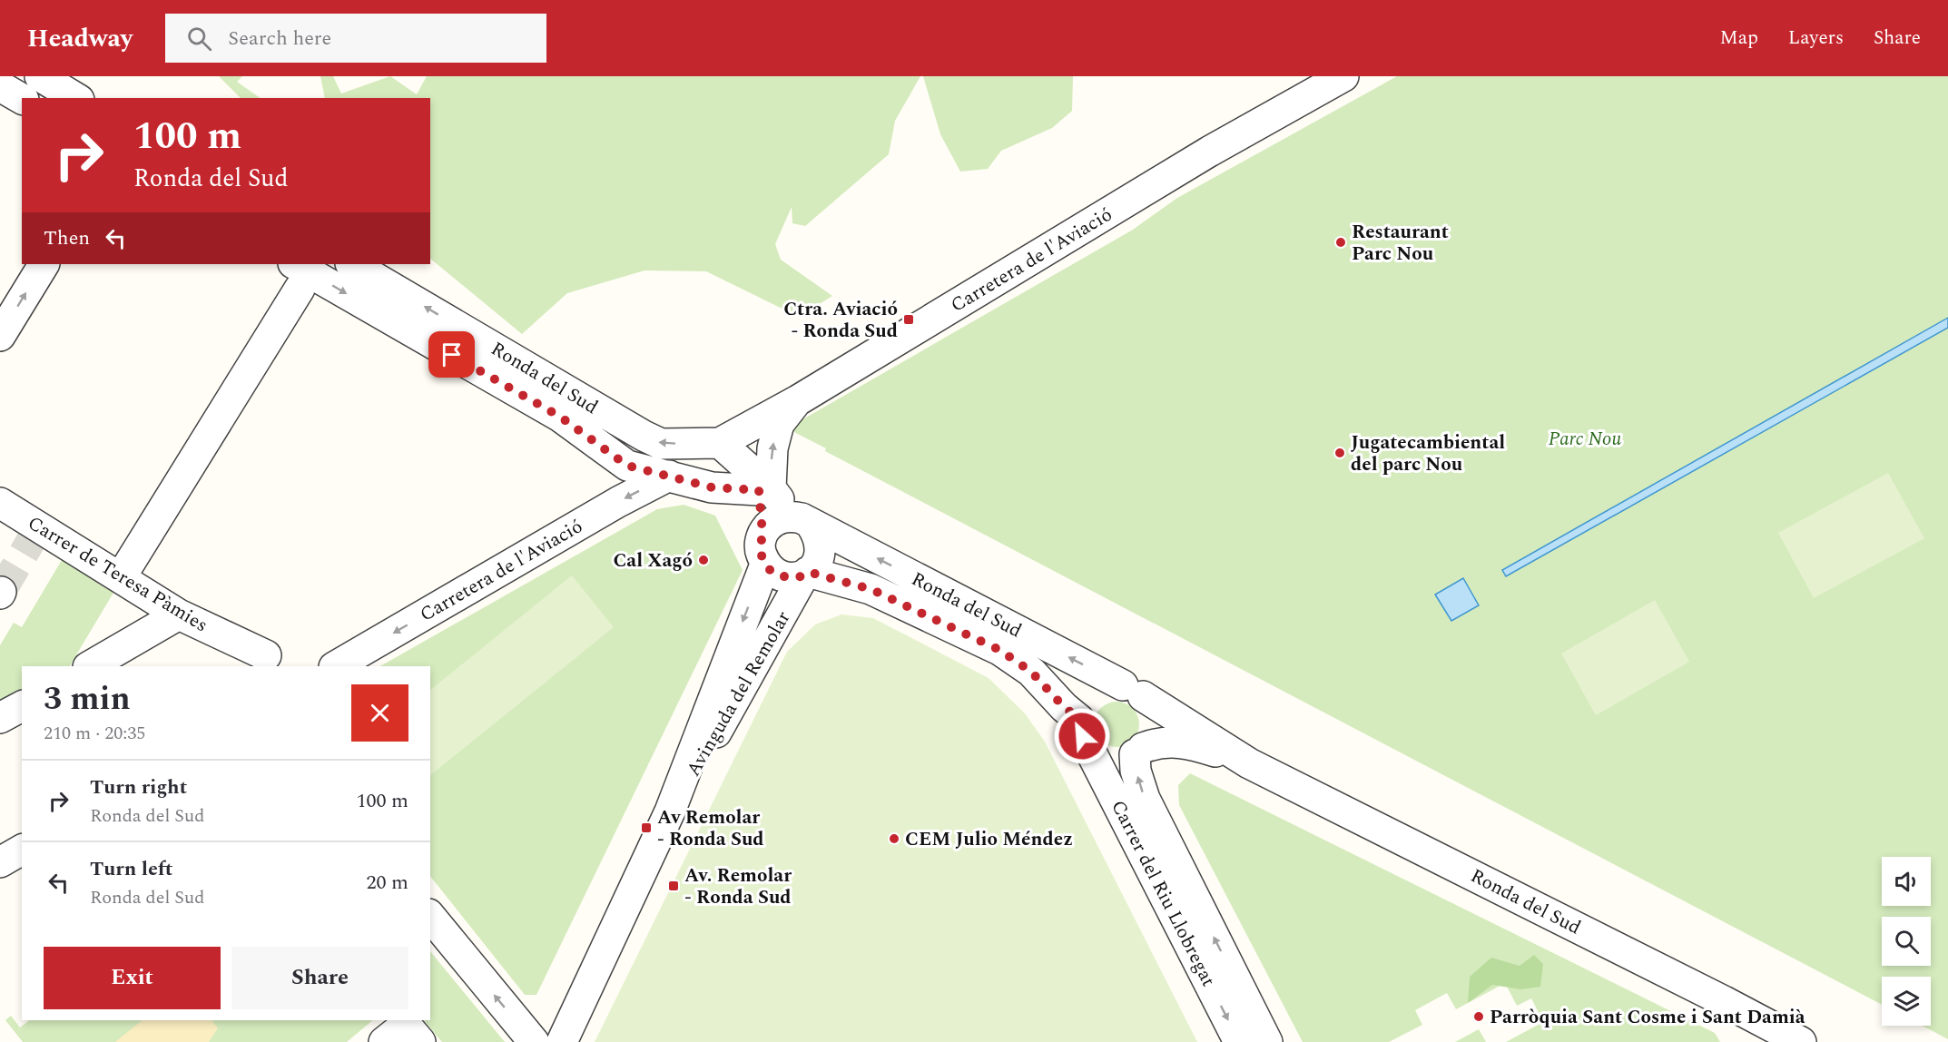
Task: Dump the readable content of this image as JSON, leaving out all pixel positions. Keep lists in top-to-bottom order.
{
  "streets": {
    "street": [
      "Carretera de l'Aviació",
      "Ronda del Sud",
      "Carrer de Teresa Pàmies",
      "Avinguda del Remolar",
      "Carrer del Riu Llobregat"
    ]
  },
  "crossings": [
    ["Carretera de l'Aviació", "Ronda del Sud"],
    ["Ronda del Sud", "Avinguda del Remolar"],
    ["Ronda del Sud", "Carrer del Riu Llobregat"]
  ],
  "parks": ["Parc Nou"],
  "places": {
    "other": [
      "Restaurant Parc Nou",
      "Jugatecambiental del parc Nou",
      "Cal Xagó",
      "CEM Julio Méndez",
      "Parròquia Sant Cosme i Sant Damià"
    ],
    "transit": ["Ctra. Aviació - Ronda Sud", "Av Remolar - Ronda Sud", "Av. Remolar - Ronda Sud"]
  },
  "page": {
    "header": "Headway",
    "search": "Search here",
    "nav": ["Map", "Layers", "Share"],
    "turn": ["100 m", "Ronda del Sud"],
    "then": "Then",
    "heading": ["3 min", "210 m · 20:35"],
    "list": [
      {
        "name": "Turn right",
        "note": "Ronda del Sud",
        "value": "100 m"
      },
      {
        "name": "Turn left",
        "note": "Ronda del Sud",
        "value": "20 m"
      }
    ],
    "buttons": ["Exit", "Share"]
  }
}
